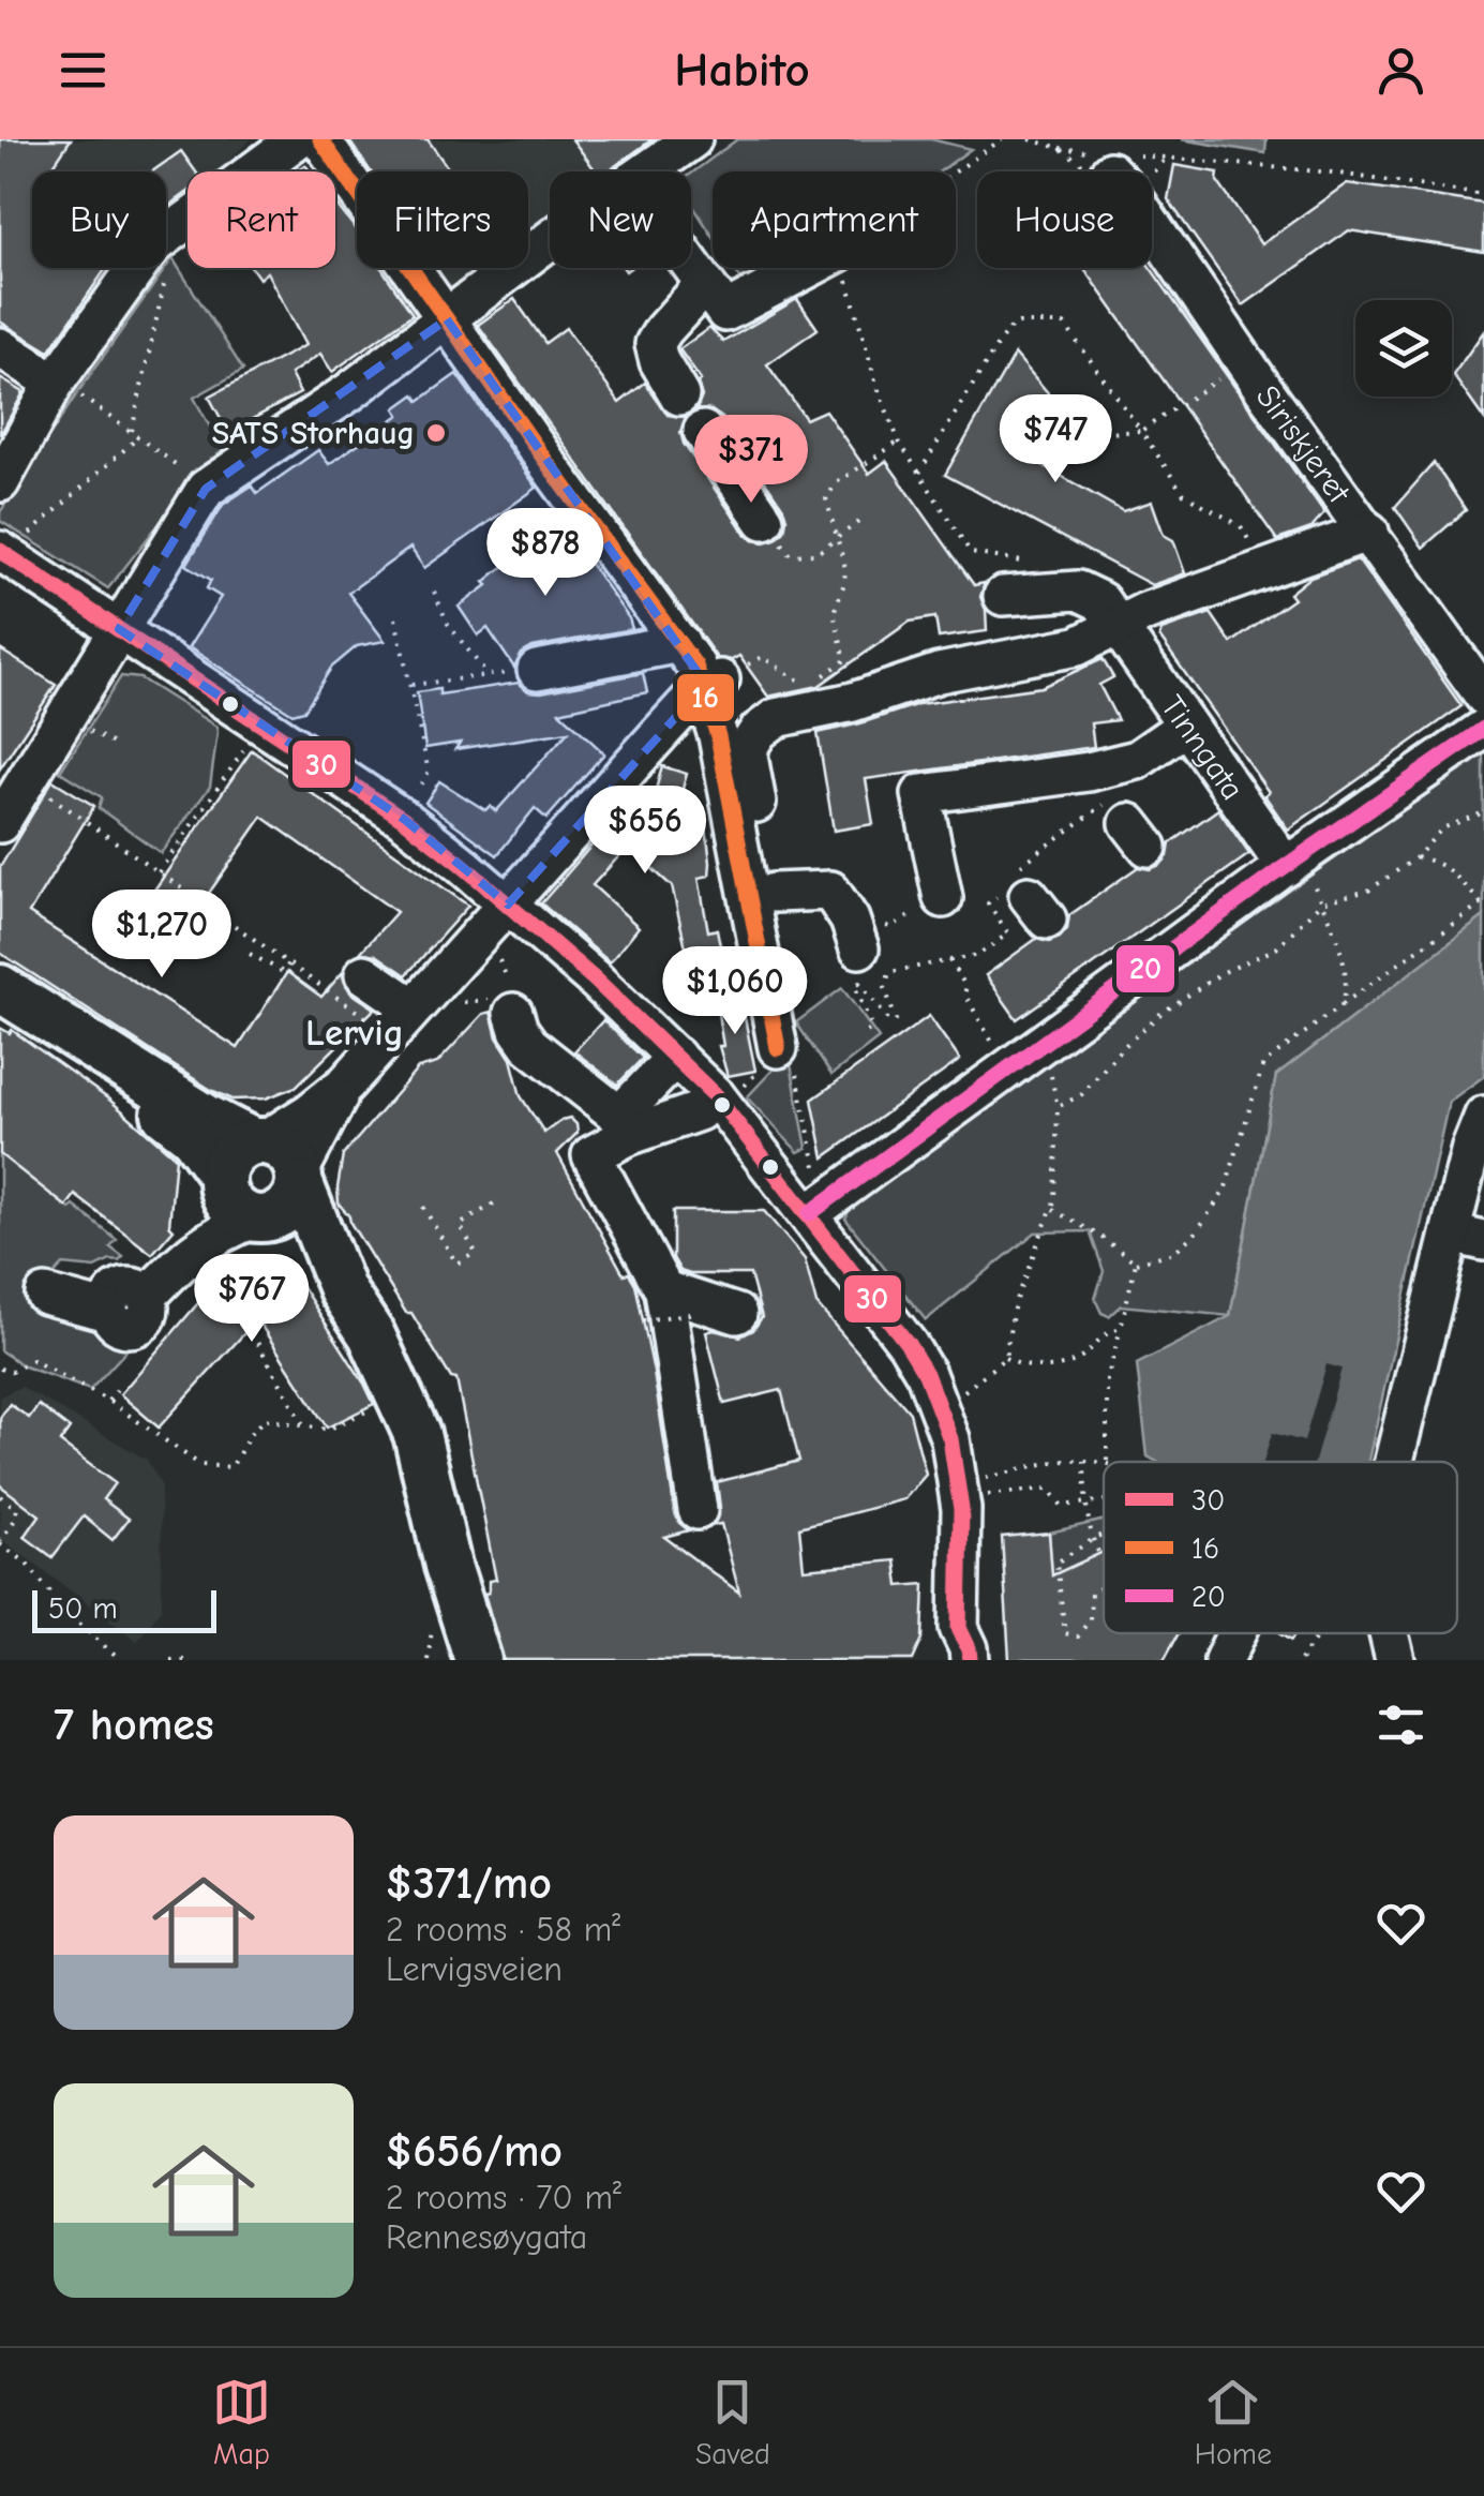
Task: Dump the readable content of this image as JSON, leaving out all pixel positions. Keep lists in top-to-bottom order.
{
  "streets": {
    "street": ["Siriskjeret", "Tinngata"]
  },
  "districts": ["Lervig"],
  "places": ["SATS Storhaug"],
  "lines": ["transit line 16", "transit line 30", "transit line 20"],
  "legend": ["30", "16", "20"],
  "scale_bar": "50 m",
  "page": {
    "header": "Habito",
    "chip": [
      "Buy",
      "Rent",
      "Filters",
      "New",
      "Apartment",
      "House"
    ],
    "price": [
      "$747",
      "$371",
      "$878",
      "$656",
      "$1,270",
      "$1,060",
      "$767"
    ],
    "scale": "50 m",
    "heading": "7 homes",
    "list": [
      {
        "name": "$371/mo",
        "note": "2 rooms · 58 m² · Lervigsveien"
      },
      {
        "name": "$656/mo",
        "note": "2 rooms · 70 m² · Rennesøygata"
      }
    ],
    "tabs": ["Map", "Saved", "Home"]
  }
}
